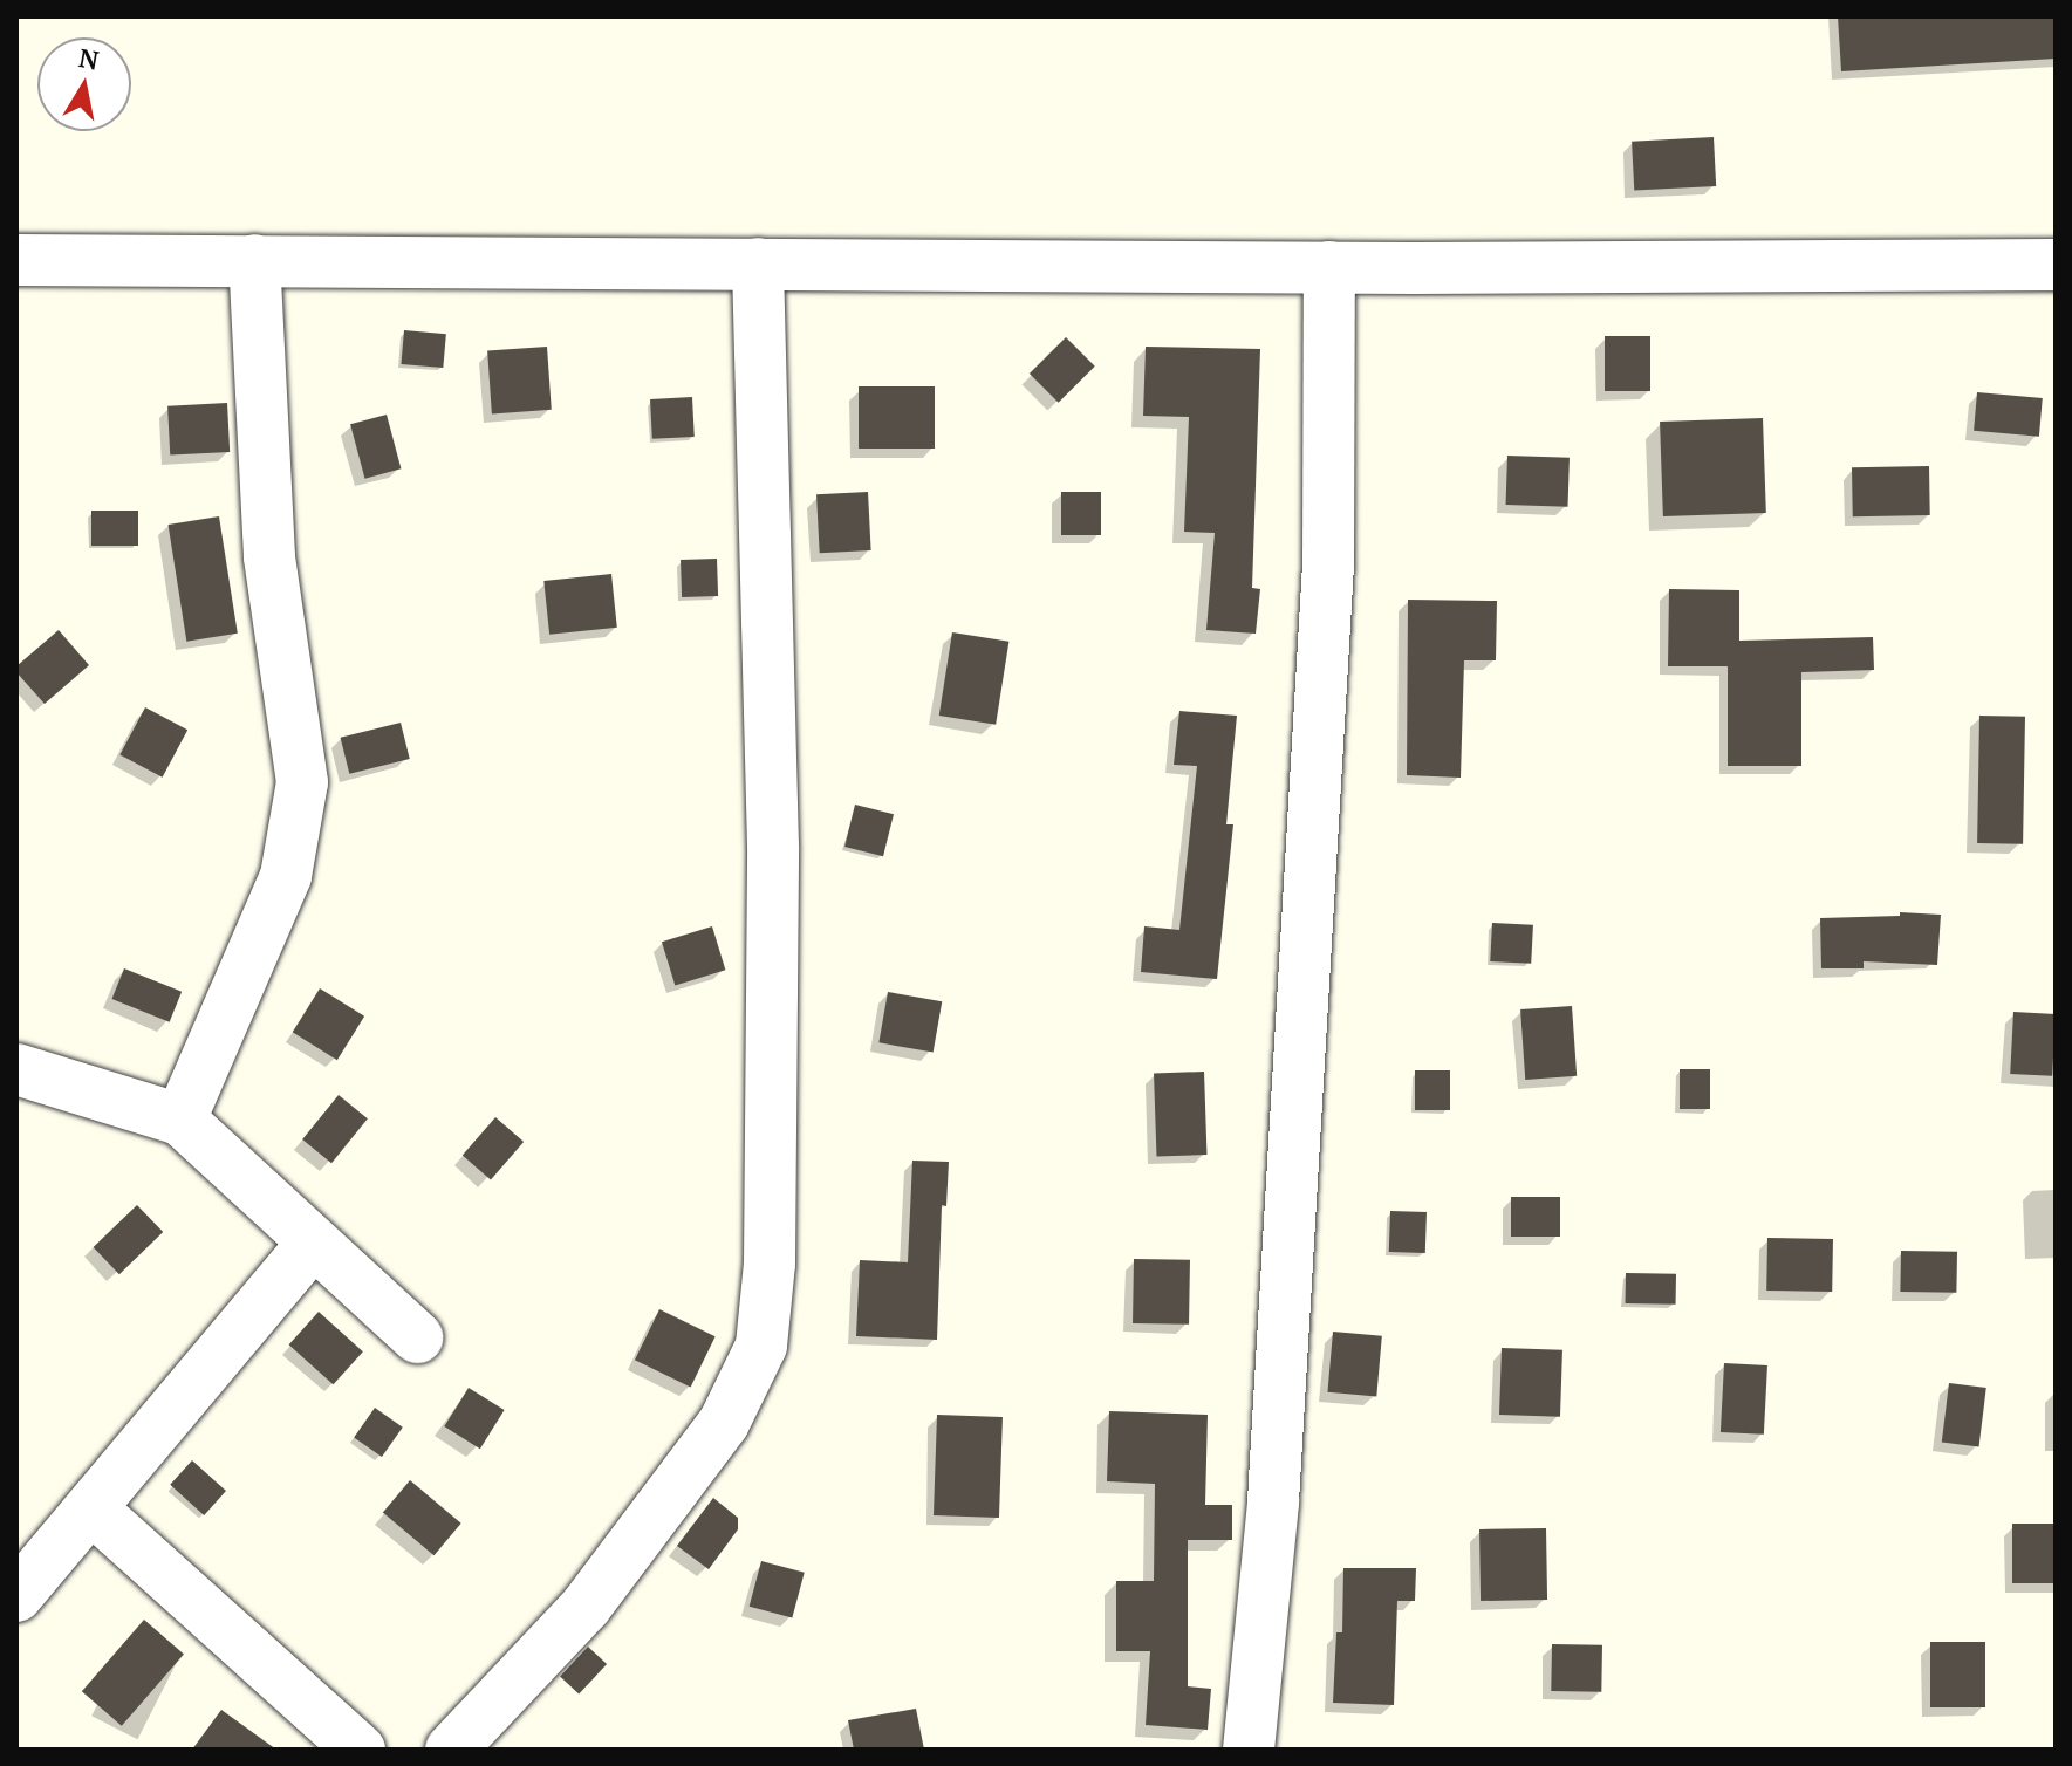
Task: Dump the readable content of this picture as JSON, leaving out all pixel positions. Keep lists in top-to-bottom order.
{
  "north": "top"
}
